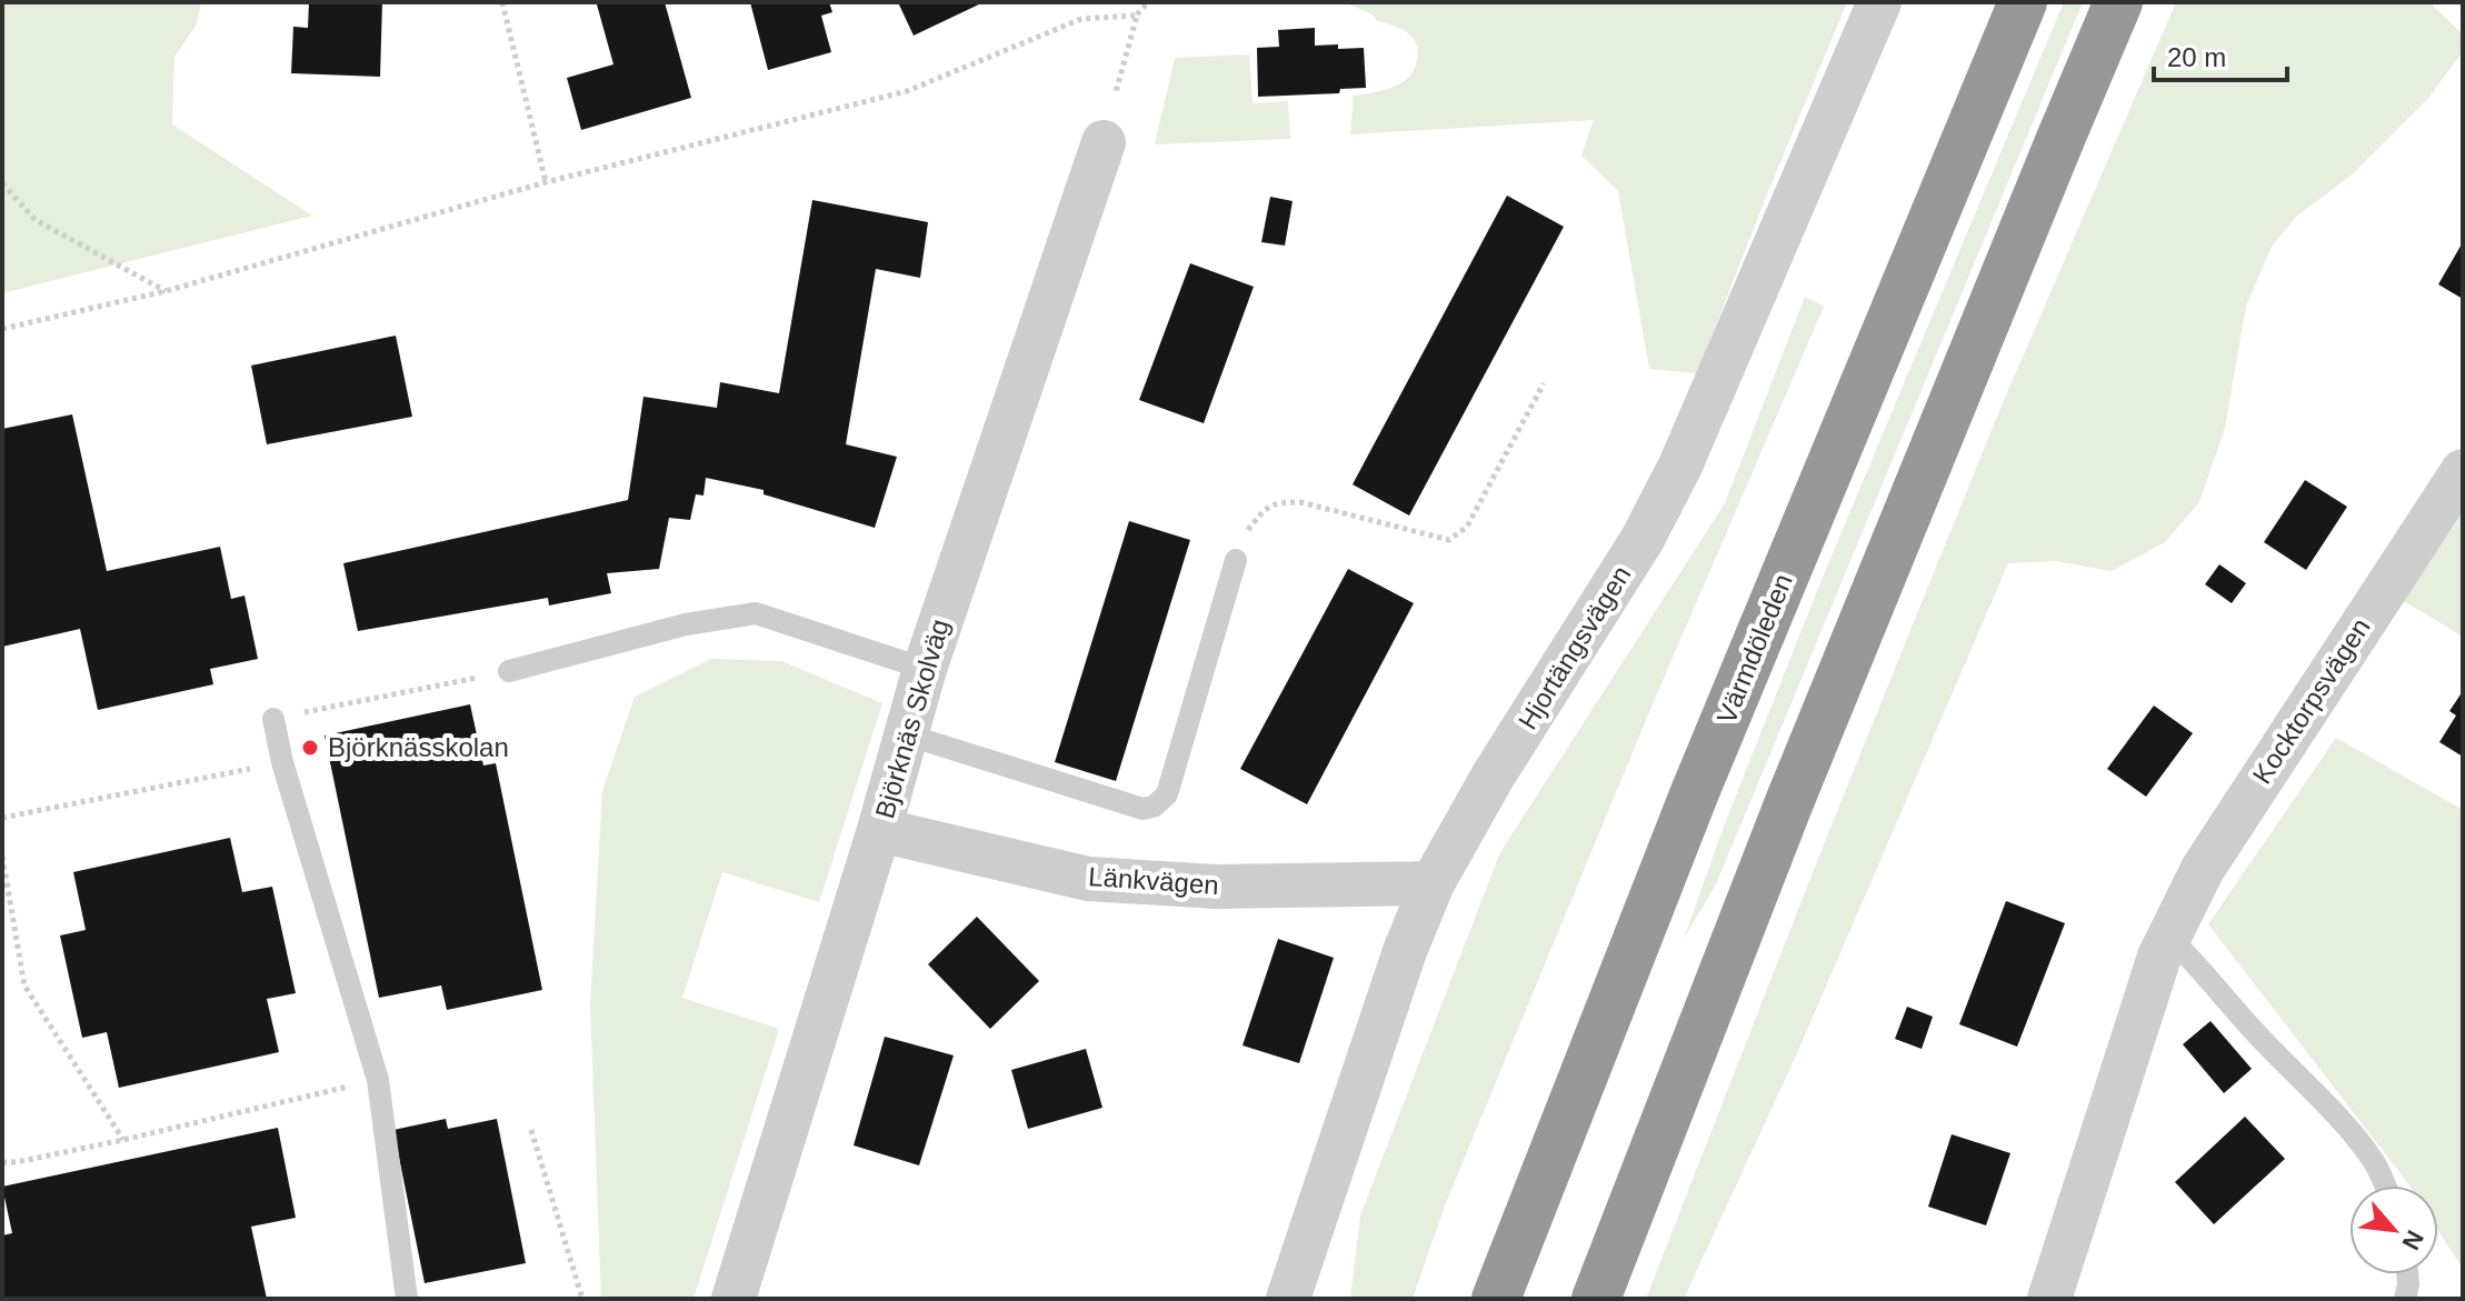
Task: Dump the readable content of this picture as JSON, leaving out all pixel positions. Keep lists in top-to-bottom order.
{
  "streets": {
    "highway": ["Värmdöleden"],
    "street": [
      "Hjortängsvägen",
      "Kocktorpsvägen",
      "Björknäs Skolväg",
      "Länkvägen"
    ]
  },
  "crossings": [
    ["Hjortängsvägen", "Länkvägen"],
    ["Björknäs Skolväg", "Länkvägen"]
  ],
  "places": ["Björknässkolan"],
  "scale_bar": "20 m",
  "north": "bottom right"
}
